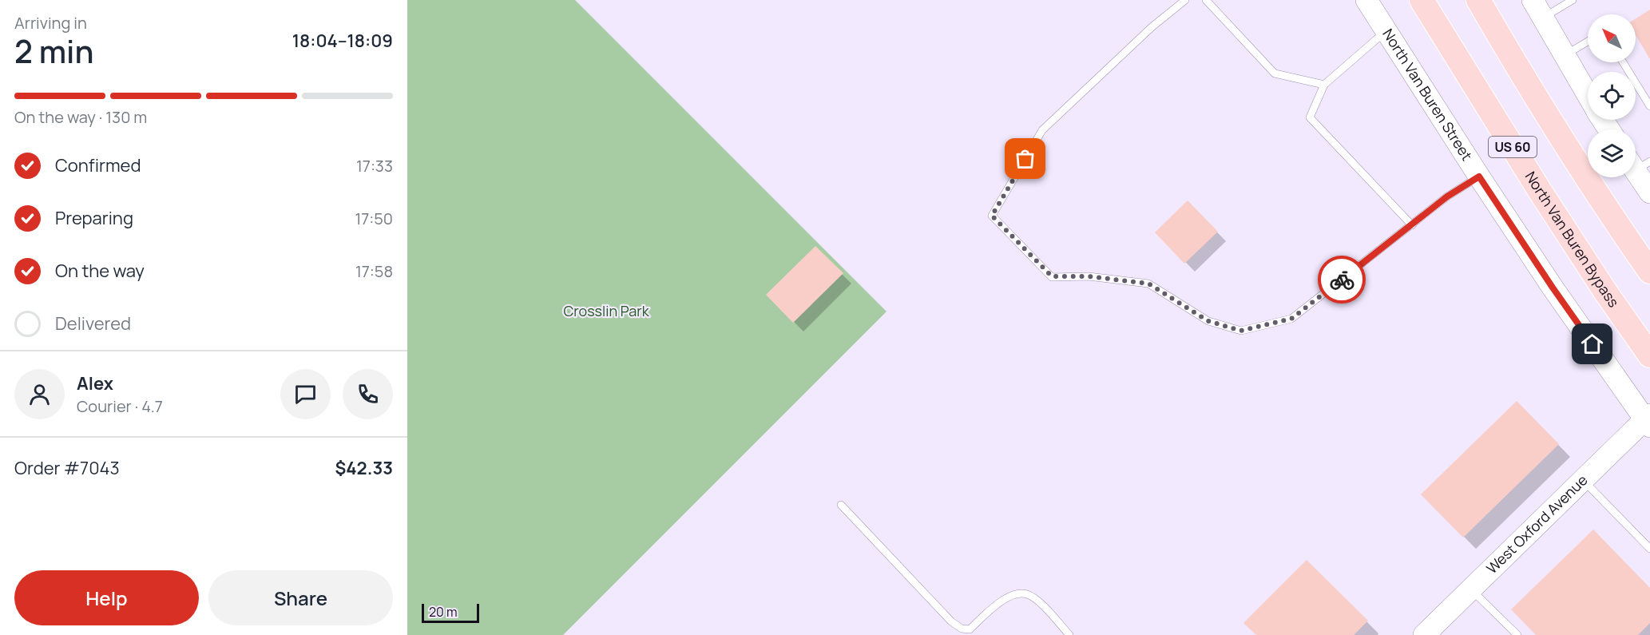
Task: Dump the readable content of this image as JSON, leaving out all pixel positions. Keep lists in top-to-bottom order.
{
  "streets": {
    "main road": ["US 60", "North Van Buren Bypass"],
    "street": ["North Van Buren Street", "West Oxford Avenue"]
  },
  "crossings": [
    ["North Van Buren Street", "West Oxford Avenue"]
  ],
  "parks": ["Crosslin Park"],
  "scale_bar": "20 m",
  "north": "top left",
  "page": {
    "heading": ["2 min", "Arriving in", "18:04–18:09"],
    "panel": [
      "Alex",
      "Courier · 4.7",
      "Order #7043",
      "$42.33"
    ],
    "bar": "On the way · 130 m",
    "list": [
      ["Confirmed", "17:33"],
      ["Preparing", "17:50"],
      ["On the way", "17:58"],
      "Delivered"
    ],
    "buttons": ["Help", "Share"],
    "scale": "20 m"
  }
}
